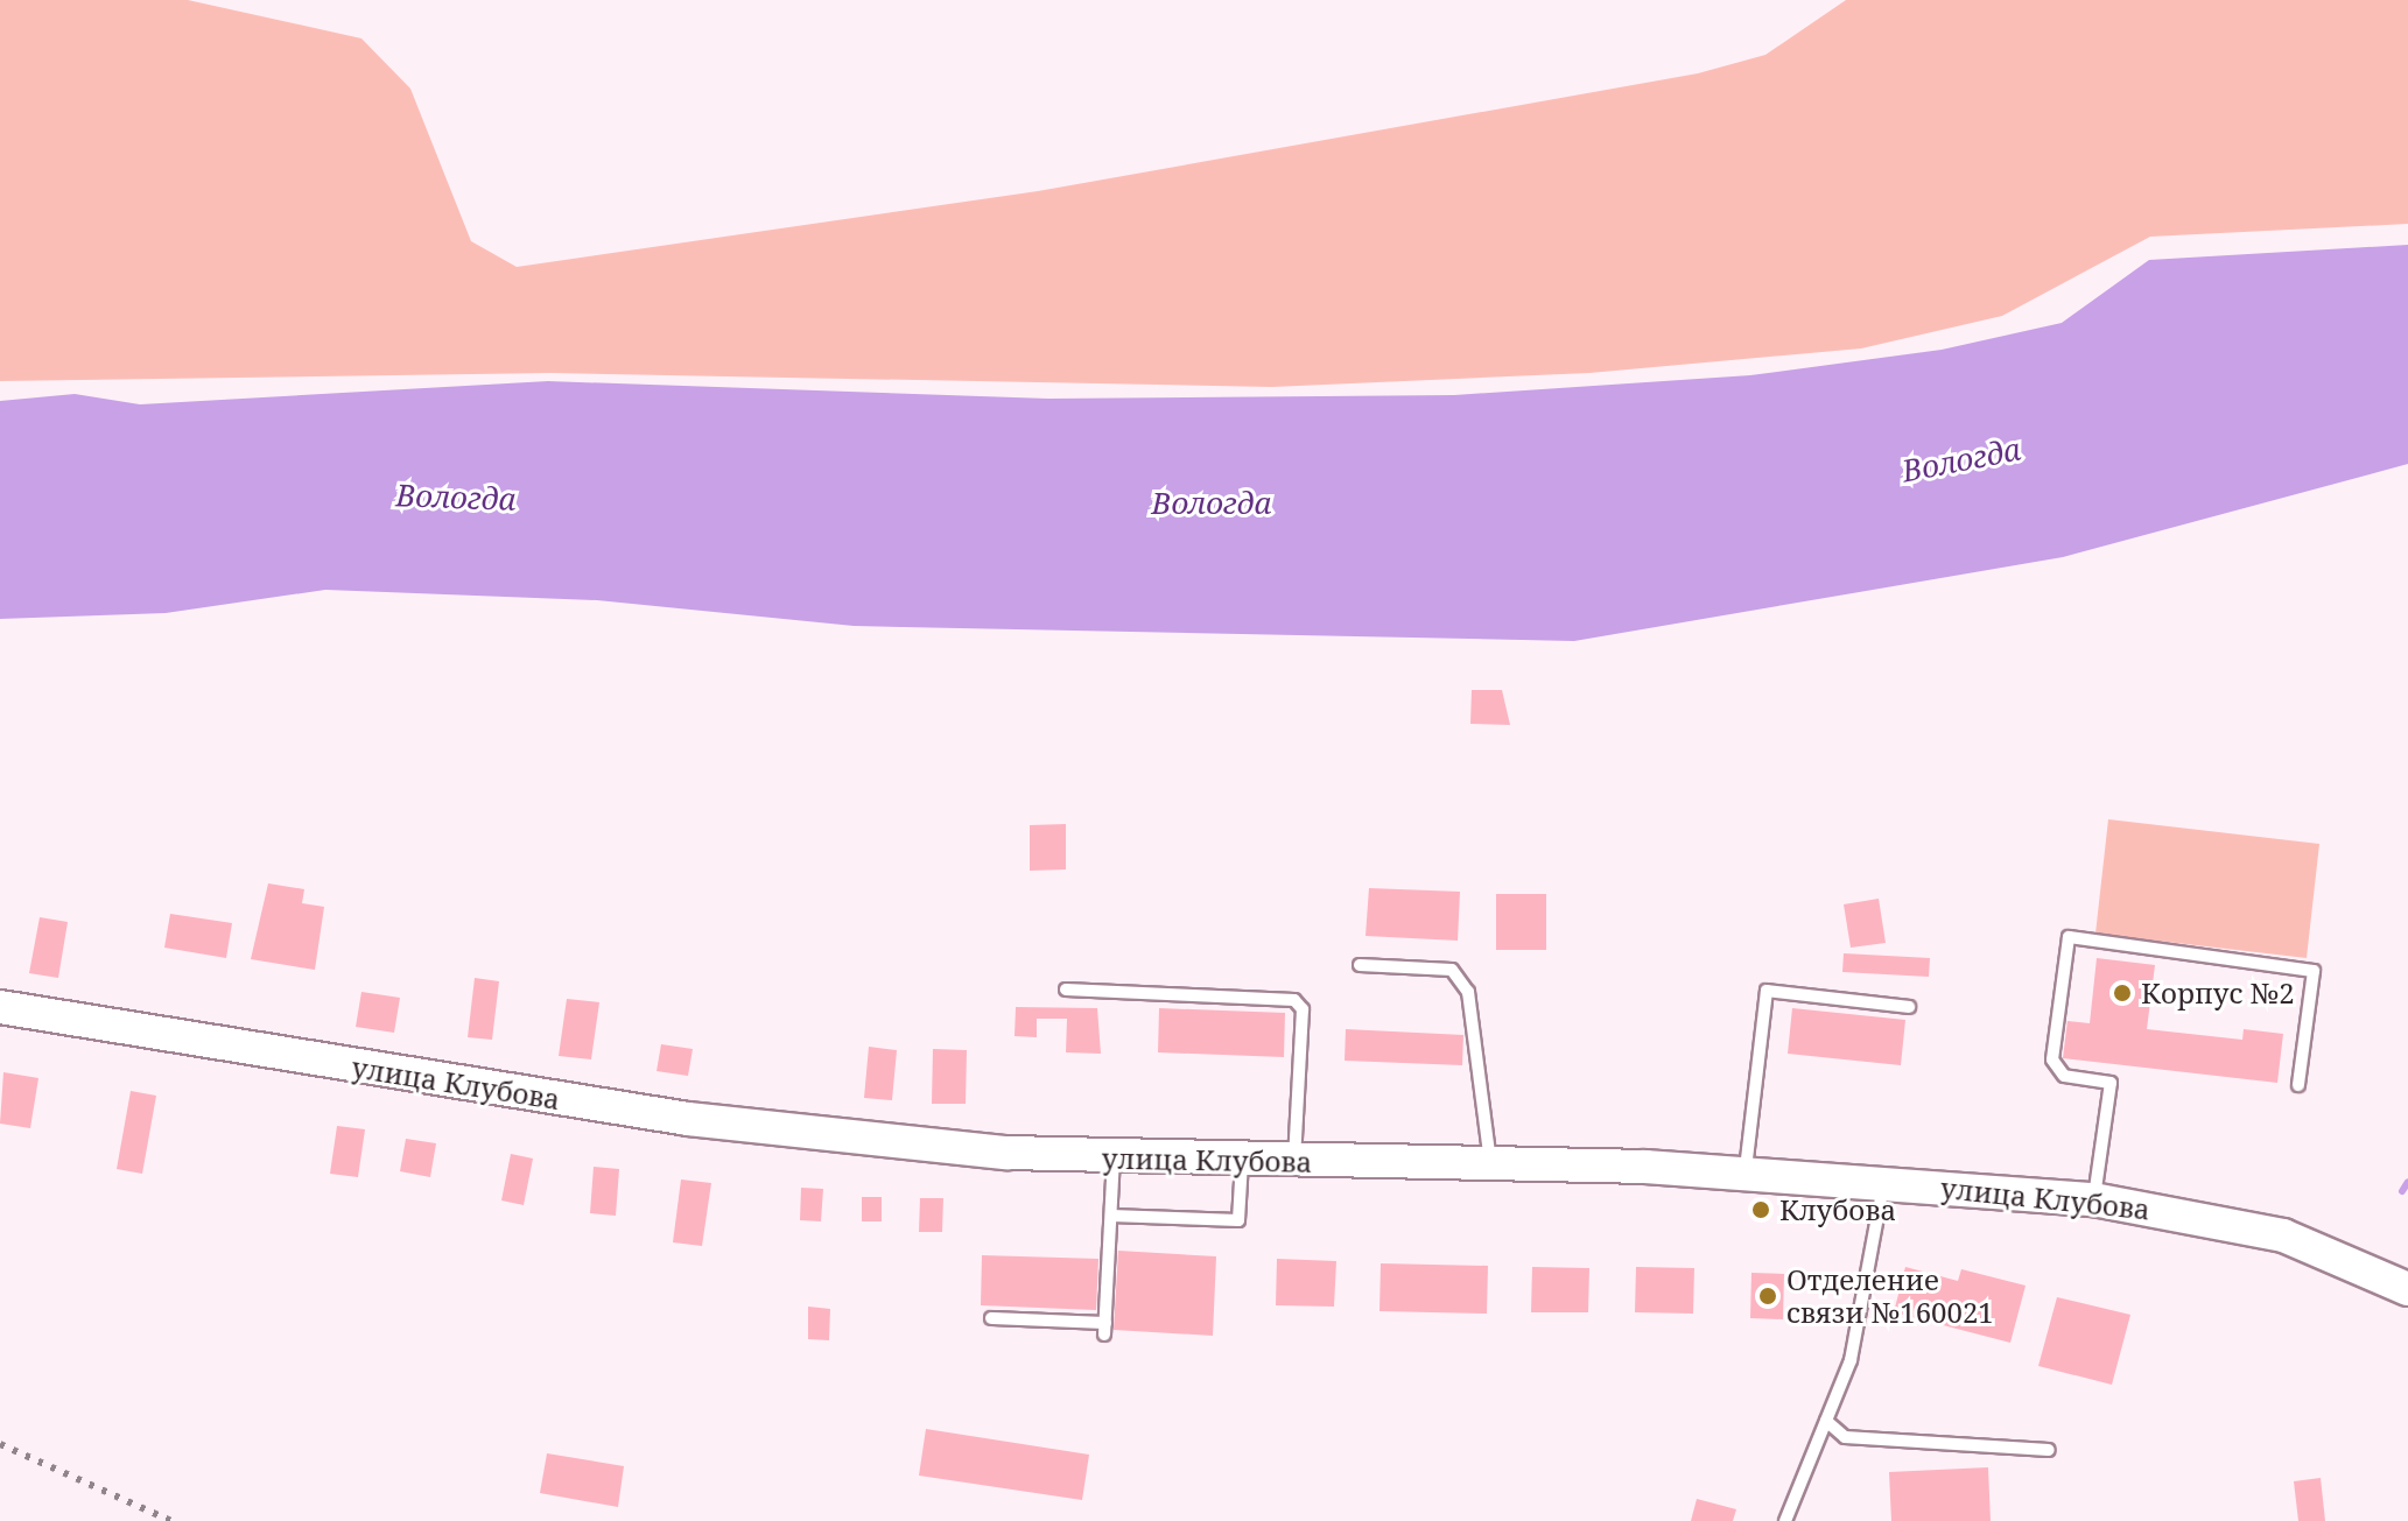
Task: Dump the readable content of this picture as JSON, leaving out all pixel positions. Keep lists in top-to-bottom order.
{
  "streets": {
    "main road": ["улица Клубова"]
  },
  "water": ["Вологда"],
  "places": ["Корпус №2", "Клубова", "Отделение связи №160021"]
}
